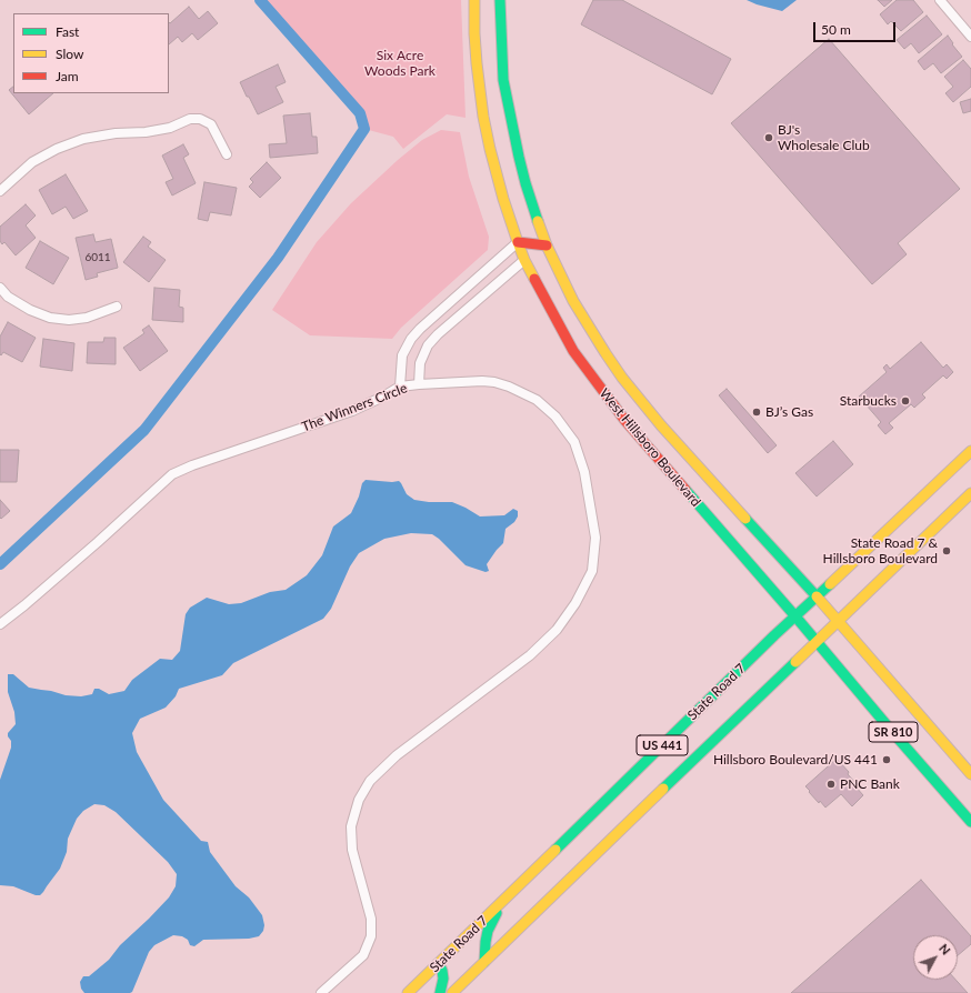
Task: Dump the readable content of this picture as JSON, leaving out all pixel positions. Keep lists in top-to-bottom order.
{
  "streets": {
    "main road": [
      "West Hillsboro Boulevard",
      "State Road 7",
      "SR 810",
      "US 441"
    ],
    "street": ["The Winners Circle"]
  },
  "crossings": [
    ["West Hillsboro Boulevard", "State Road 7"],
    ["West Hillsboro Boulevard", "US 441"]
  ],
  "parks": ["Six Acre Woods Park"],
  "places": [
    "BJ's Wholesale Club",
    "Starbucks",
    "BJ’s Gas",
    "State Road 7 & Hillsboro Boulevard",
    "Hillsboro Boulevard/US 441",
    "PNC Bank"
  ],
  "house_numbers": ["6011"],
  "legend": ["Fast", "Slow", "Jam"],
  "scale_bar": "50 m",
  "north": "top right"
}
